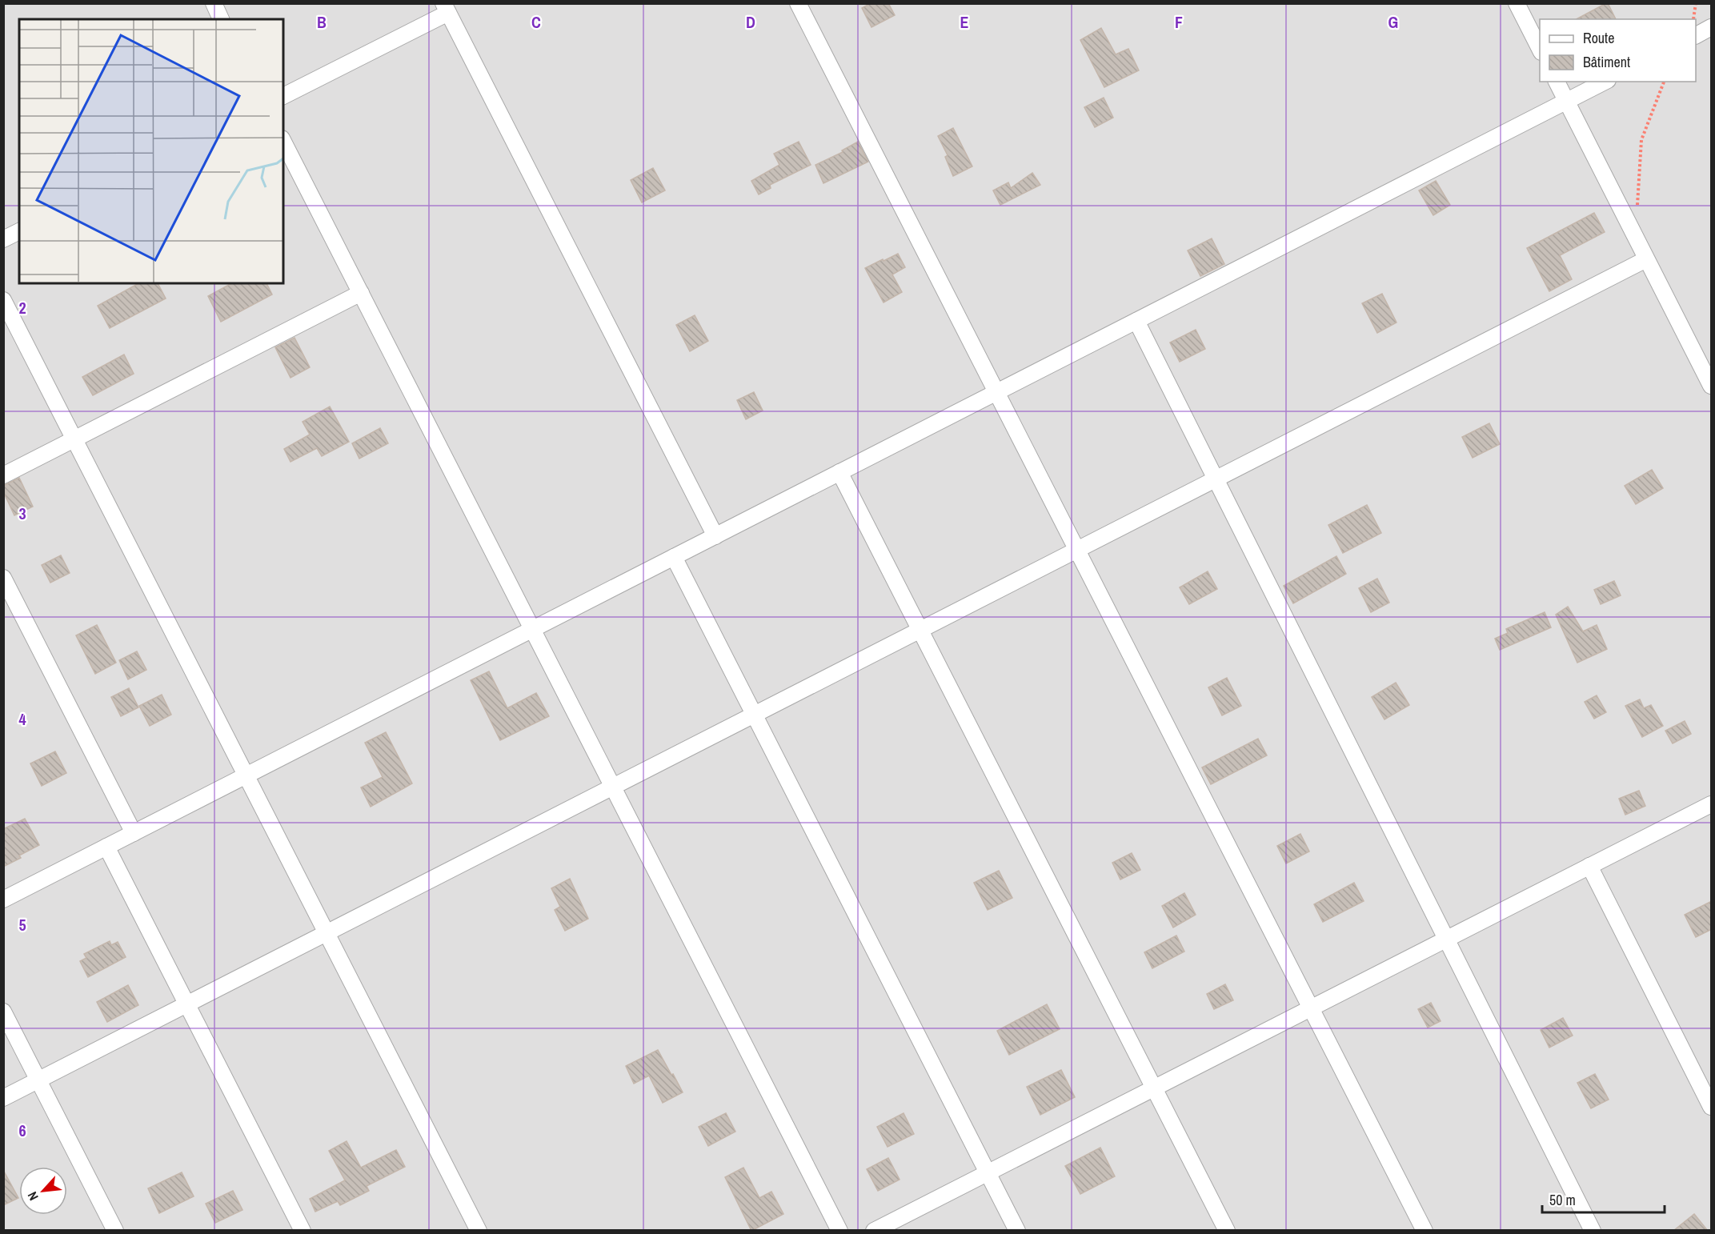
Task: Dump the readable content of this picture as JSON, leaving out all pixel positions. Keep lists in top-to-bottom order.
{
  "legend": ["Route", "Bâtiment"],
  "scale_bar": "50 m",
  "north": "bottom left",
  "grid": {
    "columns": [
      "B",
      "C",
      "D",
      "E",
      "F",
      "G"
    ],
    "rows": [
      "2",
      "3",
      "4",
      "5",
      "6"
    ]
  }
}
